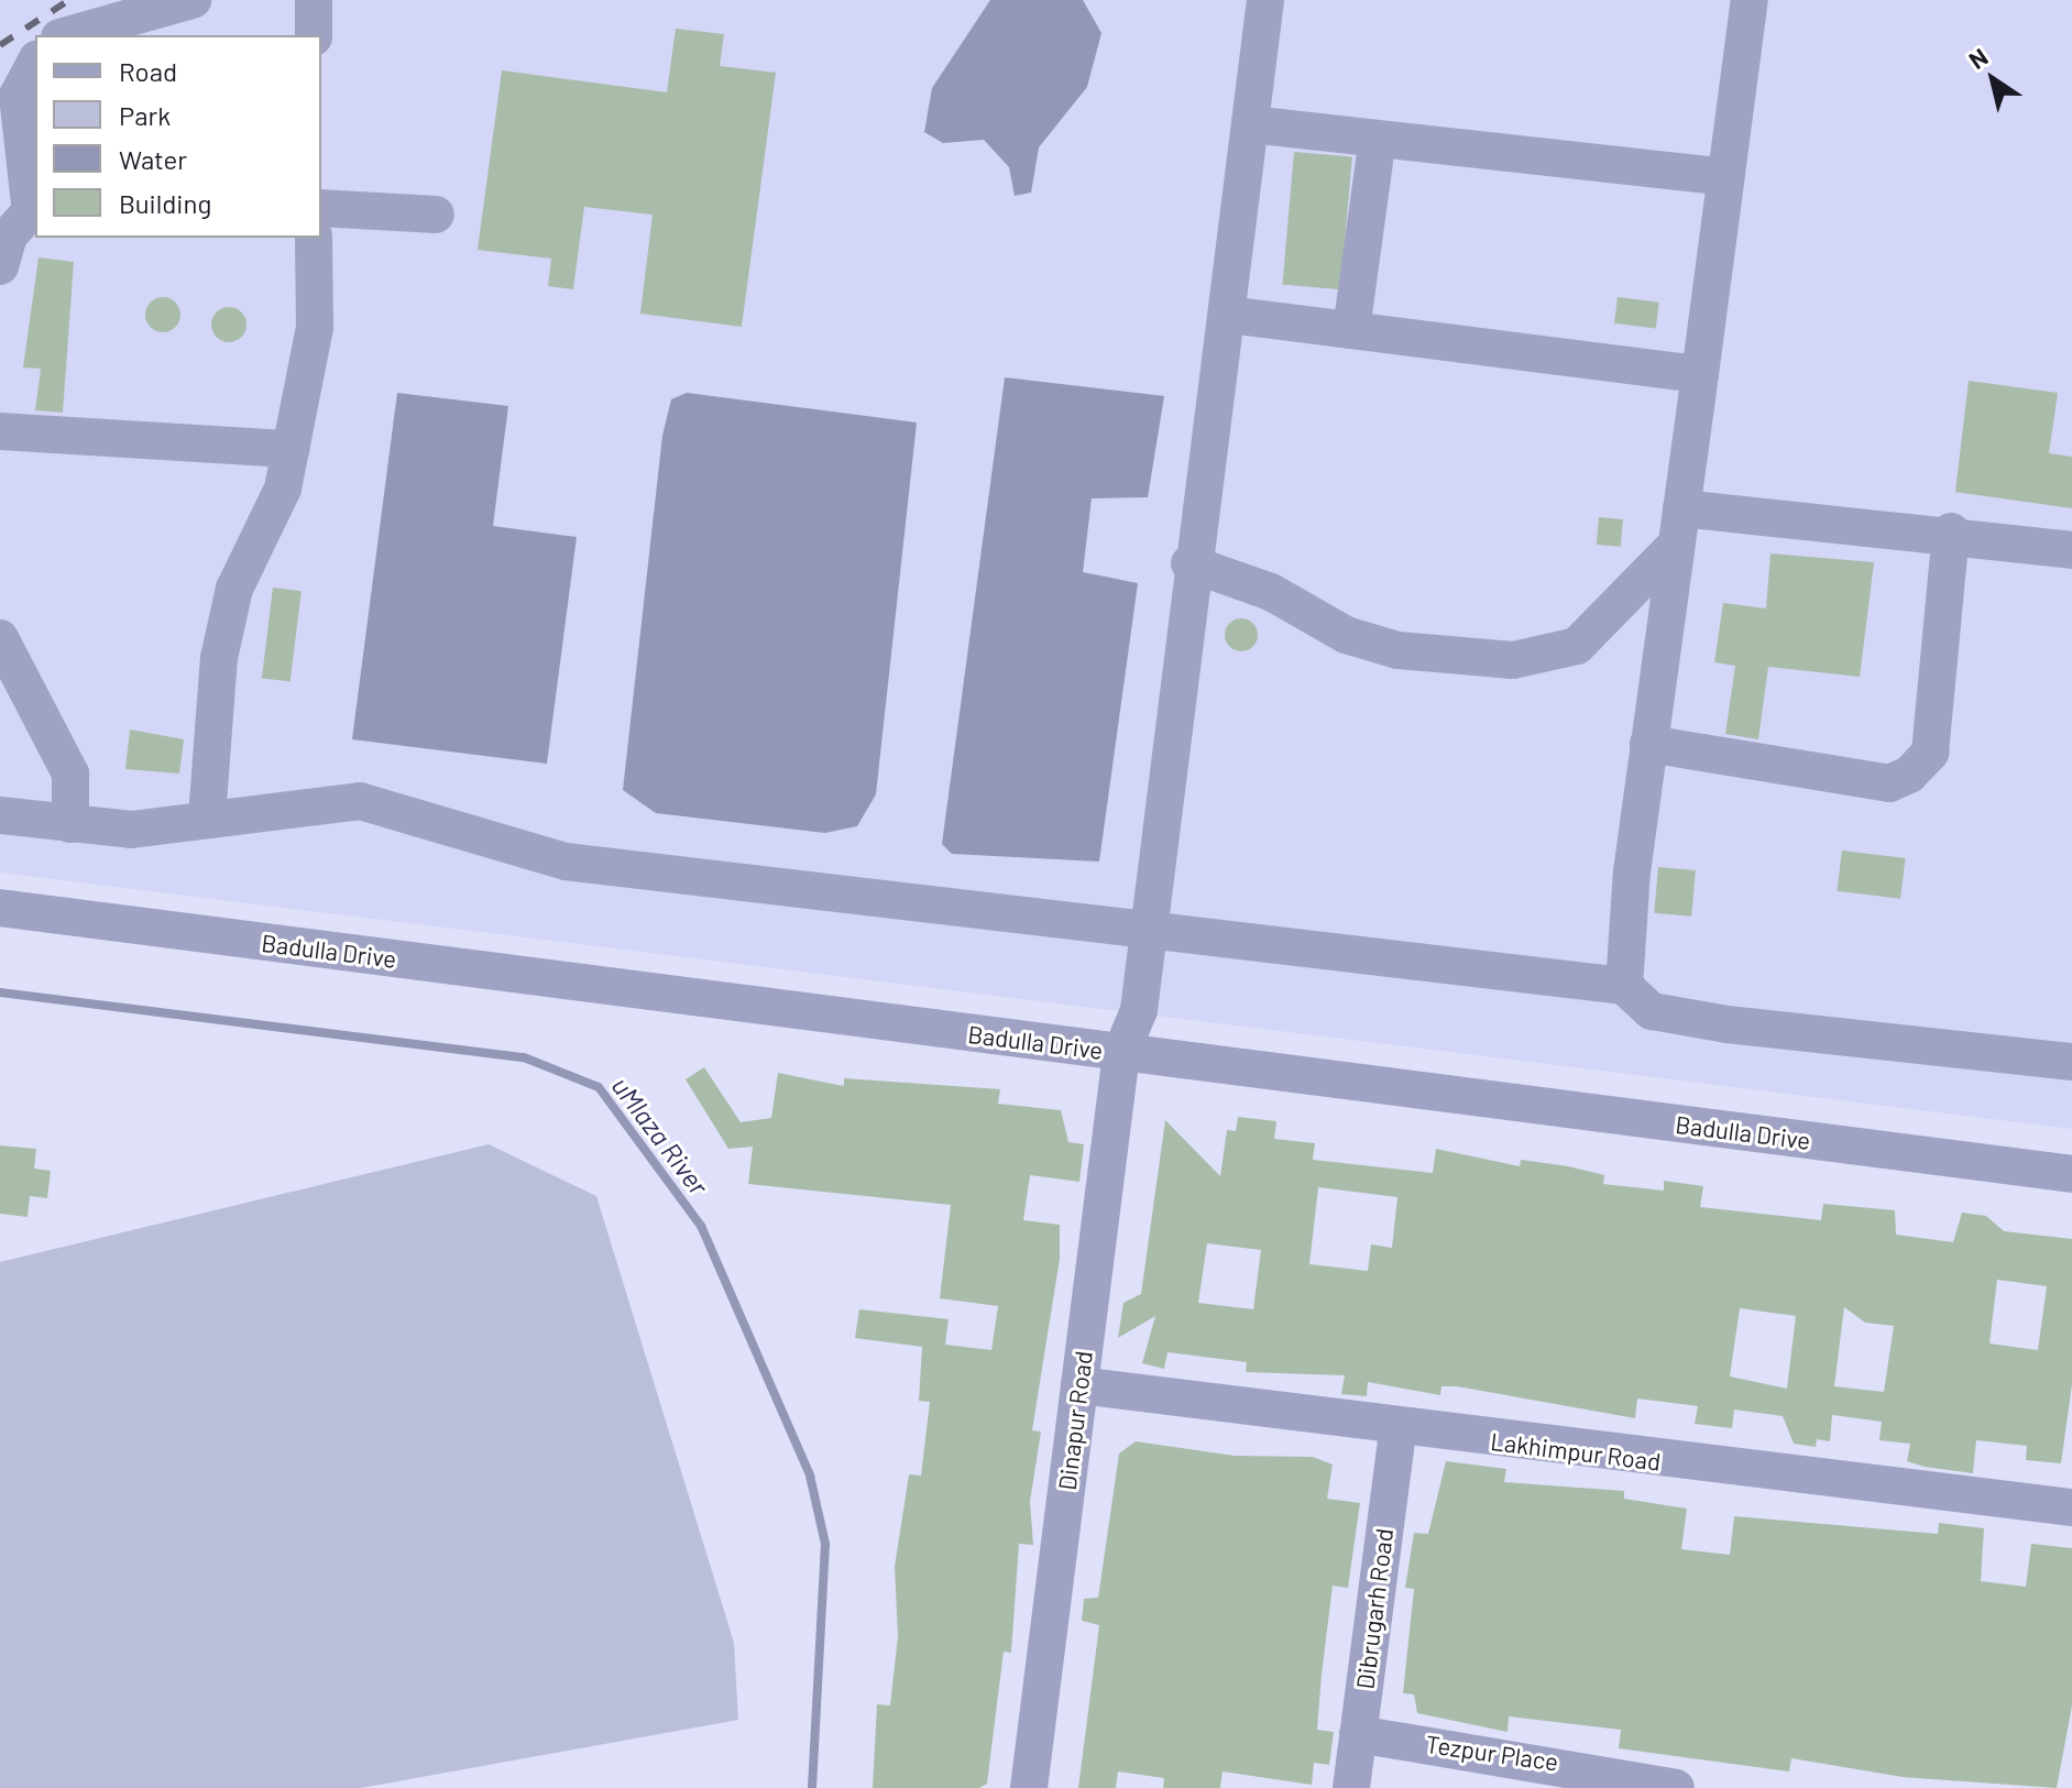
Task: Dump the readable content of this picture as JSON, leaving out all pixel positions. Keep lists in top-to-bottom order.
{
  "streets": {
    "street": [
      "Badulla Drive",
      "Dinapur Road",
      "Lakhimpur Road",
      "Dibrugarh Road",
      "Tezpur Place"
    ]
  },
  "crossings": [
    ["Badulla Drive", "Dinapur Road"],
    ["Dinapur Road", "Lakhimpur Road"],
    ["Lakhimpur Road", "Dibrugarh Road"],
    ["Dibrugarh Road", "Tezpur Place"]
  ],
  "water": ["uMlaza River"],
  "legend": [
    "Road",
    "Park",
    "Water",
    "Building"
  ],
  "north": "top left"
}
